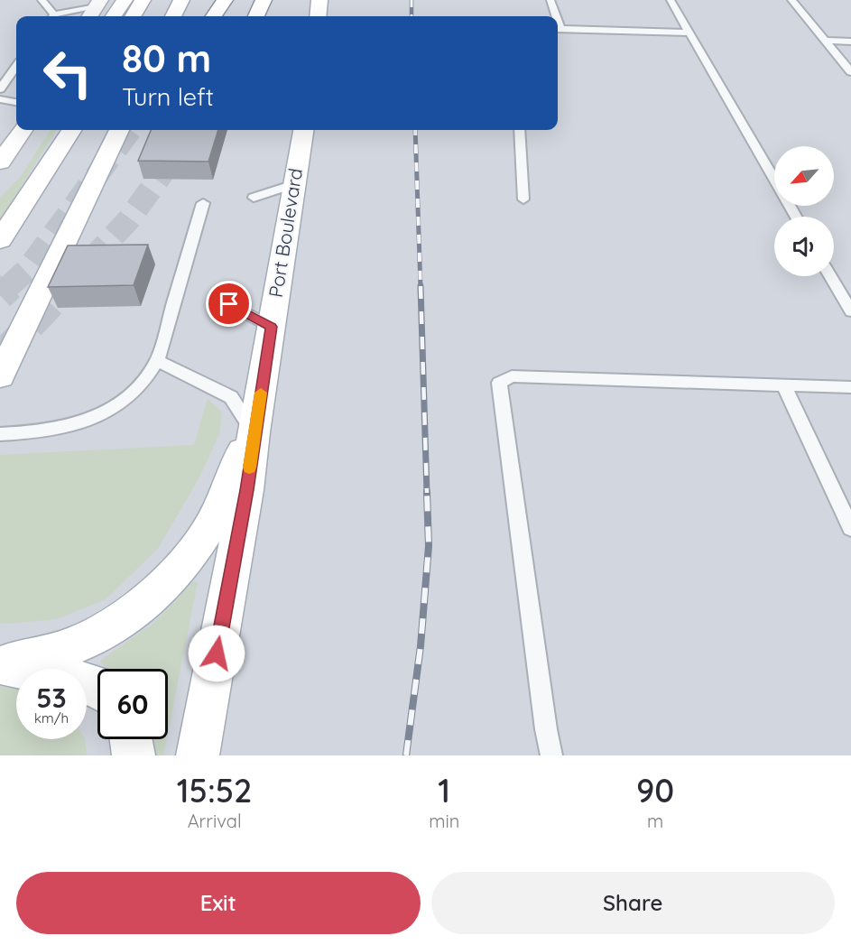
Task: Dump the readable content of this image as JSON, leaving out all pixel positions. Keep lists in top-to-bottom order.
{
  "streets": {
    "main road": ["Port Boulevard"]
  },
  "north": "bottom left",
  "page": {
    "turn": ["80 m", "Turn left"],
    "speed": "53 km/h",
    "limit": "60",
    "eta": [
      "15:52",
      "Arrival",
      "1",
      "min",
      "90",
      "m"
    ],
    "buttons": ["Exit", "Share"]
  }
}
